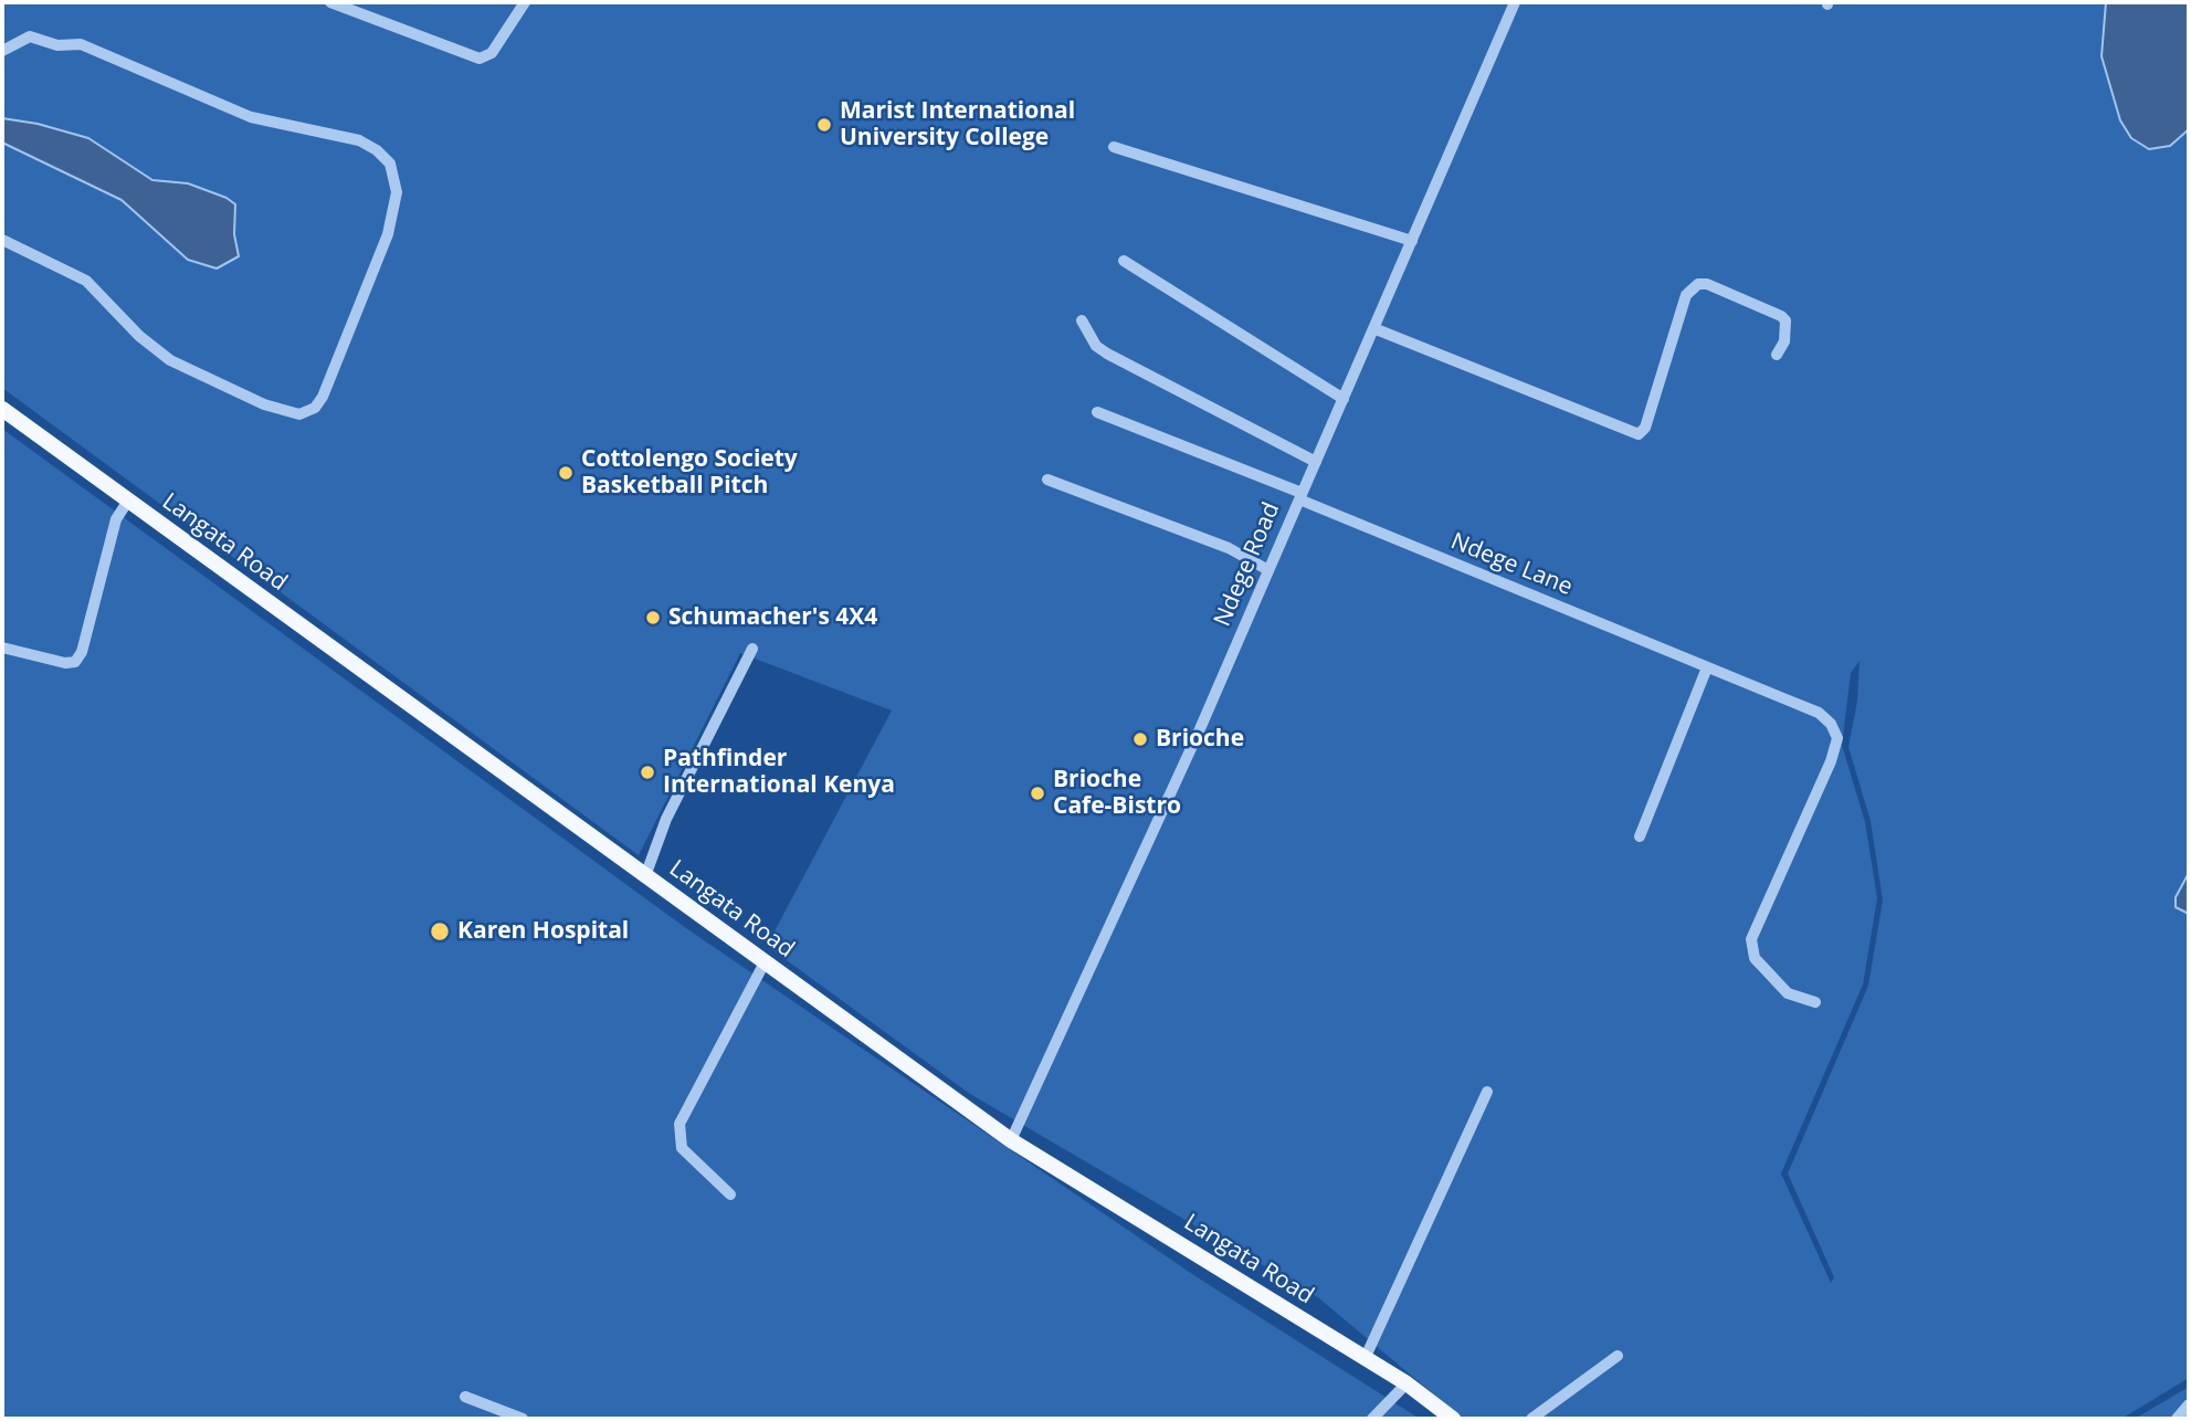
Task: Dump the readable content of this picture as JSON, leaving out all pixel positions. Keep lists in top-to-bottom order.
{
  "streets": {
    "main road": ["Langata Road"],
    "street": ["Ndege Road", "Ndege Lane"]
  },
  "crossings": [
    ["Langata Road", "Ndege Road"],
    ["Ndege Road", "Ndege Lane"]
  ],
  "places": [
    "Marist International University College",
    "Cottolengo Society Basketball Pitch",
    "Schumacher's 4X4",
    "Brioche",
    "Pathfinder International Kenya",
    "Brioche Cafe-Bistro",
    "Karen Hospital"
  ]
}
